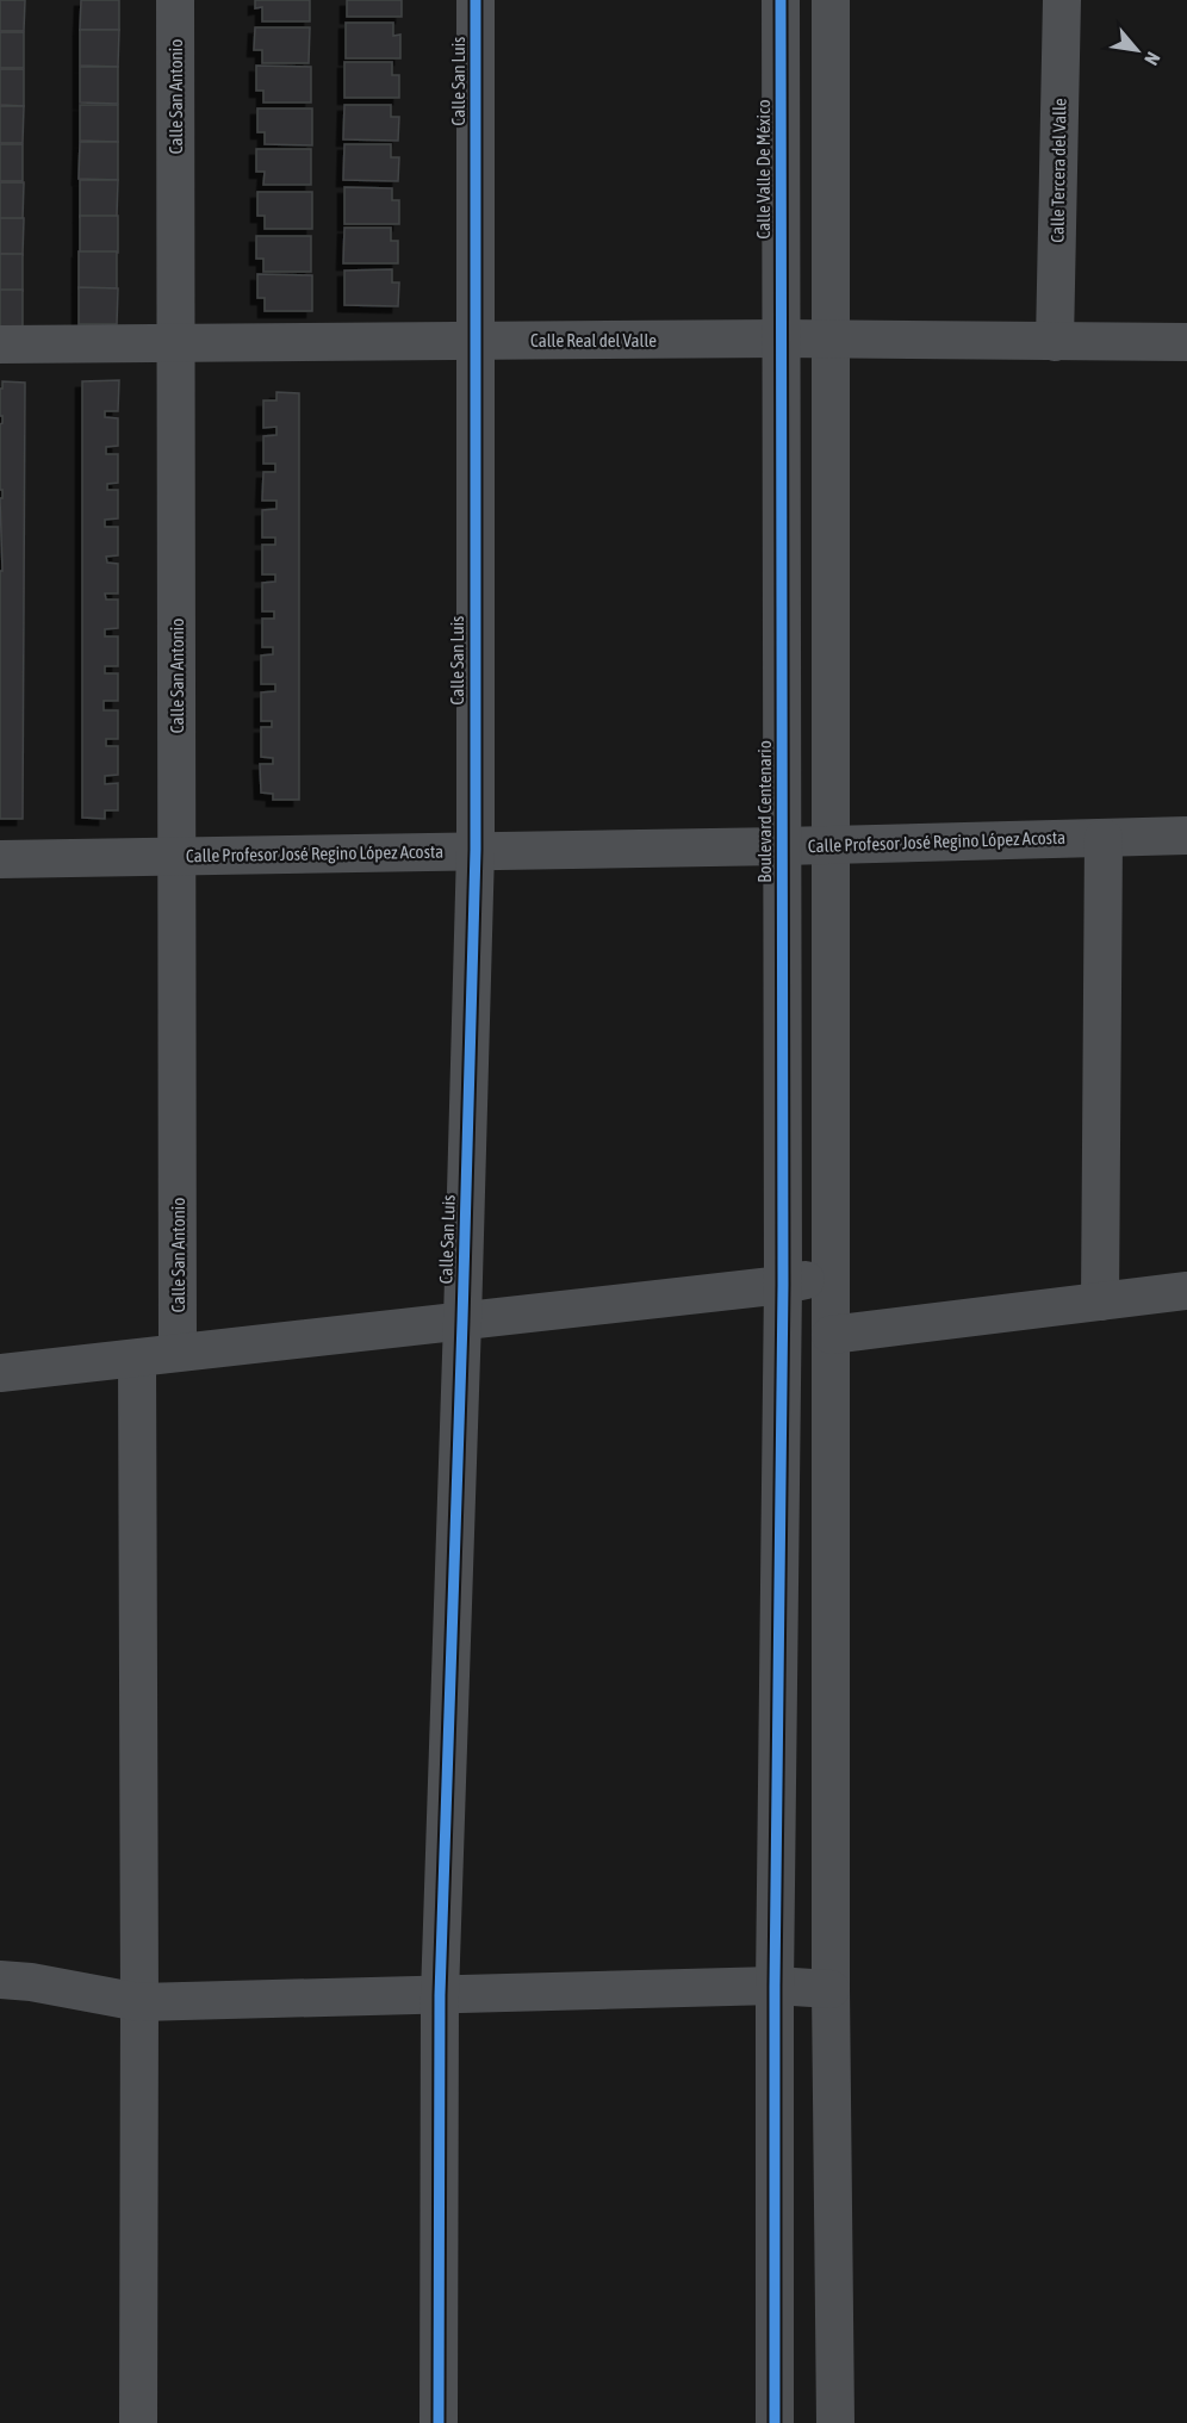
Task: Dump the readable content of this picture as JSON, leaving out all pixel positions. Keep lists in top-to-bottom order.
{
  "streets": {
    "street": [
      "Calle San Luis",
      "Calle San Antonio",
      "Calle Valle De México",
      "Calle Tercera del Valle",
      "Calle Real del Valle",
      "Boulevard Centenario",
      "Calle Profesor José Regino López Acosta"
    ]
  },
  "crossings": [
    ["Calle San Luis", "Calle Real del Valle"],
    ["Calle San Luis", "Calle Profesor José Regino López Acosta"],
    ["Calle San Antonio", "Calle Real del Valle"],
    ["Calle San Antonio", "Calle Profesor José Regino López Acosta"],
    ["Calle Valle De México", "Calle Real del Valle"],
    ["Calle Valle De México", "Boulevard Centenario"],
    ["Calle Tercera del Valle", "Calle Real del Valle"],
    ["Calle Real del Valle", "Boulevard Centenario"],
    ["Boulevard Centenario", "Calle Profesor José Regino López Acosta"]
  ],
  "north": "bottom right"
}
